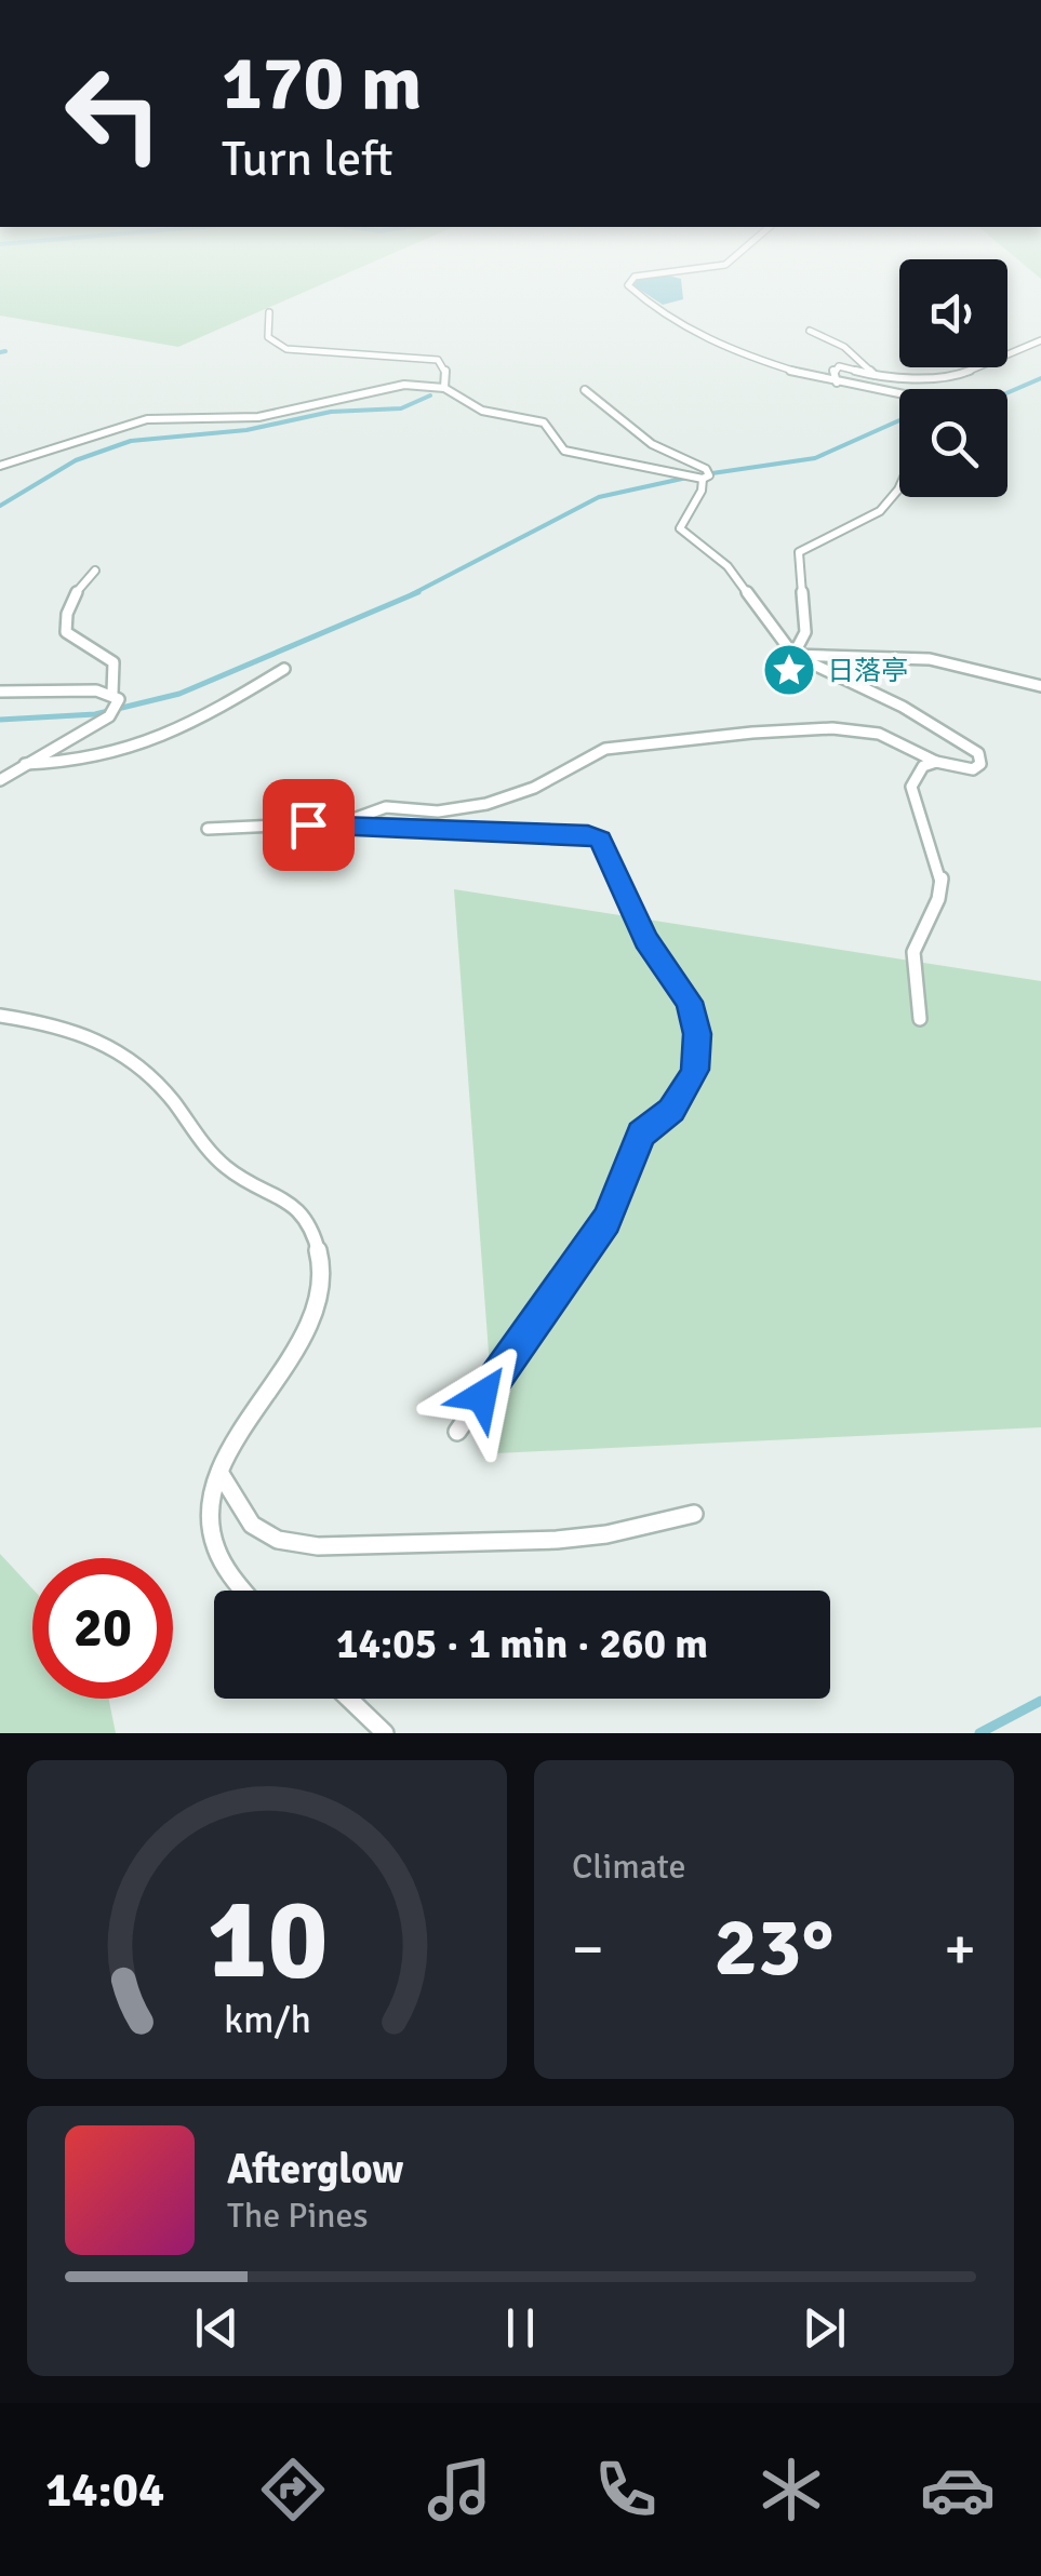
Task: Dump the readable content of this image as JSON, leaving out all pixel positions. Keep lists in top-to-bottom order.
{
  "places": {
    "place": ["日落亭"]
  },
  "page": {
    "turn": ["170 m", "Turn left"],
    "limit": "20",
    "trip": "14:05 · 1 min · 260 m",
    "tile": "Climate",
    "heat": ["−", "23°", "+"],
    "song": ["Afterglow", "The Pines"],
    "tabs": "14:04",
    "gauge": ["10", "km/h"]
  }
}
